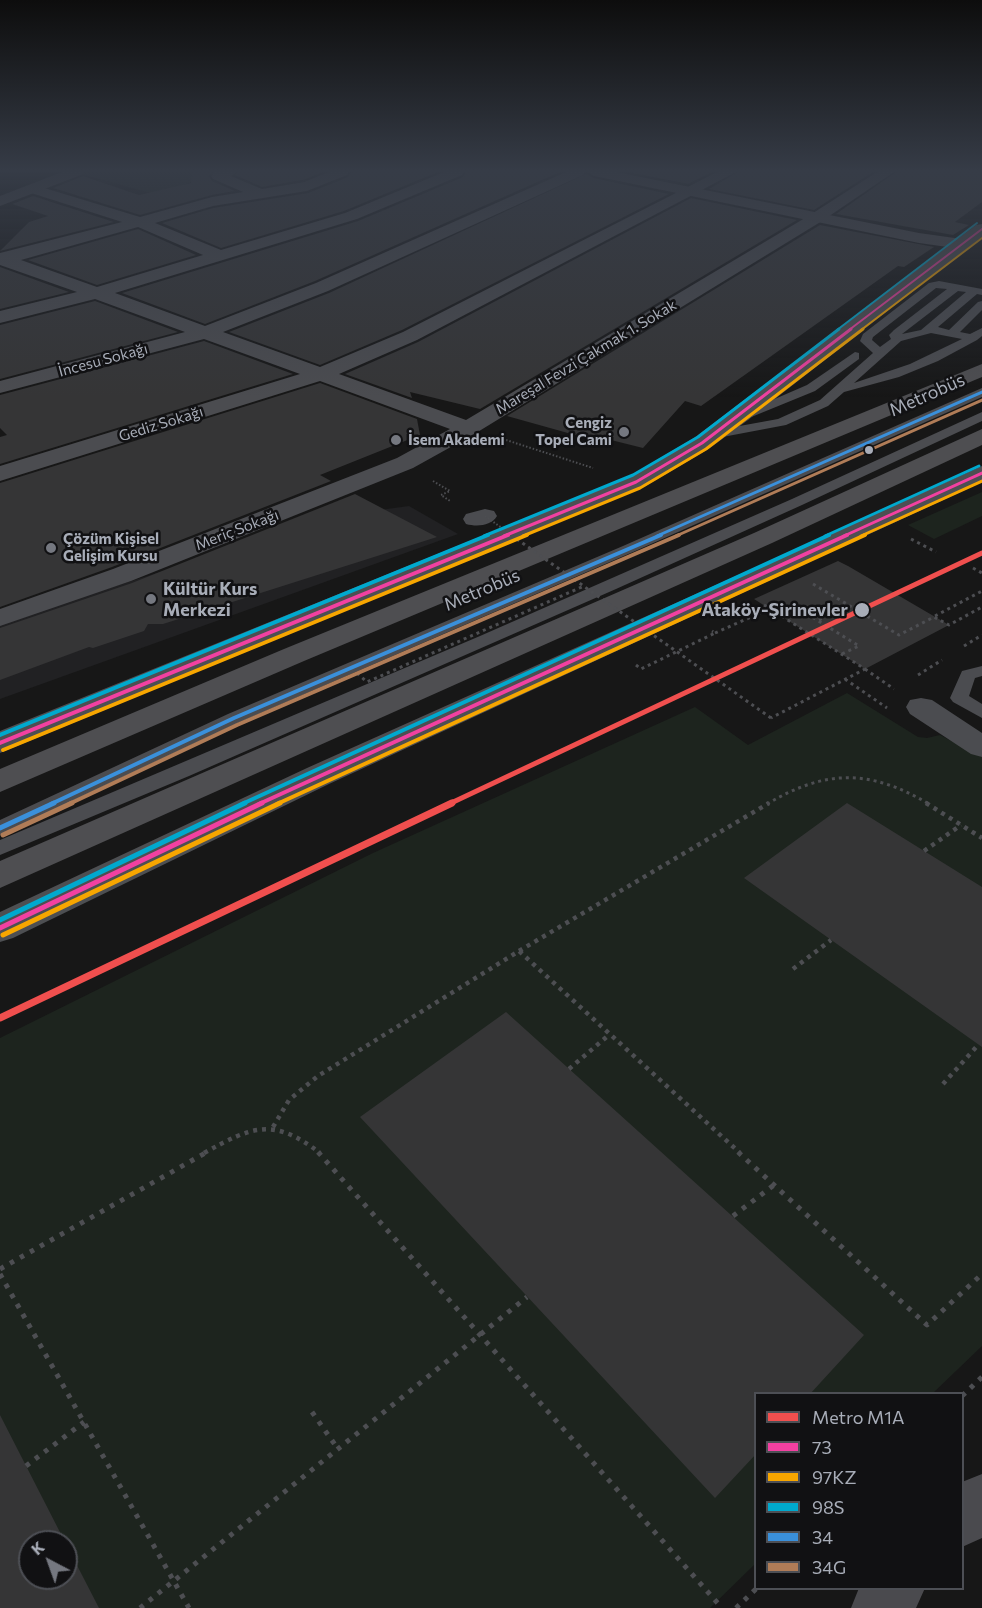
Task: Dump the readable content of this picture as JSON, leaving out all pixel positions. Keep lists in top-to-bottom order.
{
  "streets": {
    "street": [
      "Mareşal Fevzi Çakmak 1. Sokak",
      "İncesu Sokağı",
      "Gediz Sokağı",
      "Meriç Sokağı"
    ],
    "lane": ["Metrobüs"]
  },
  "crossings": [
    ["Mareşal Fevzi Çakmak 1. Sokak", "Meriç Sokağı"]
  ],
  "places": [
    "Cengiz Topel Cami",
    "İsem Akademi",
    "Çözüm Kişisel Gelişim Kursu",
    "Kültür Kurs Merkezi",
    "Ataköy-Şirinevler"
  ],
  "lines": [
    "transit line 73",
    "transit line 97KZ",
    "transit line 98S",
    "transit line 34",
    "transit line 34G",
    "metro line M1A"
  ],
  "legend": [
    "Metro M1A",
    "73",
    "97KZ",
    "98S",
    "34",
    "34G"
  ],
  "north": "top left"
}
